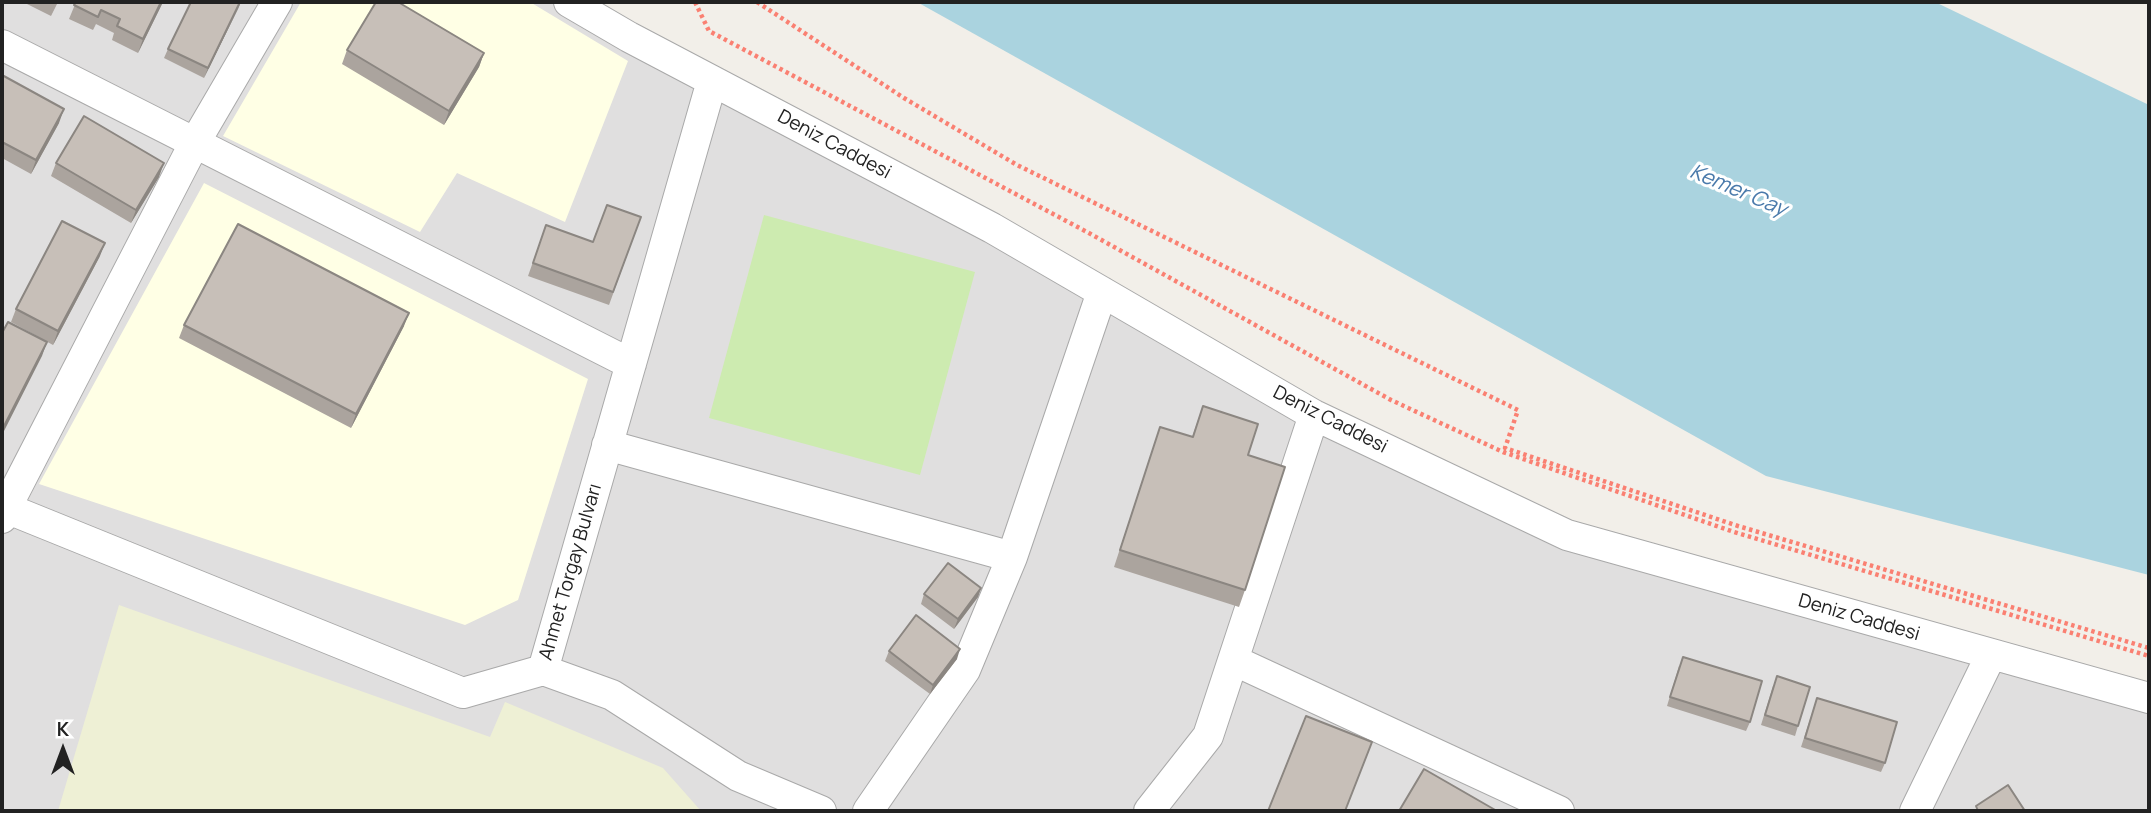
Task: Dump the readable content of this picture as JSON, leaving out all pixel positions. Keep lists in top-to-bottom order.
{
  "streets": {
    "street": ["Deniz Caddesi", "Ahmet Torgay Bulvarı"]
  },
  "crossings": [
    ["Deniz Caddesi", "Ahmet Torgay Bulvarı"]
  ],
  "water": ["Kemer Cay"],
  "north": "top"
}
